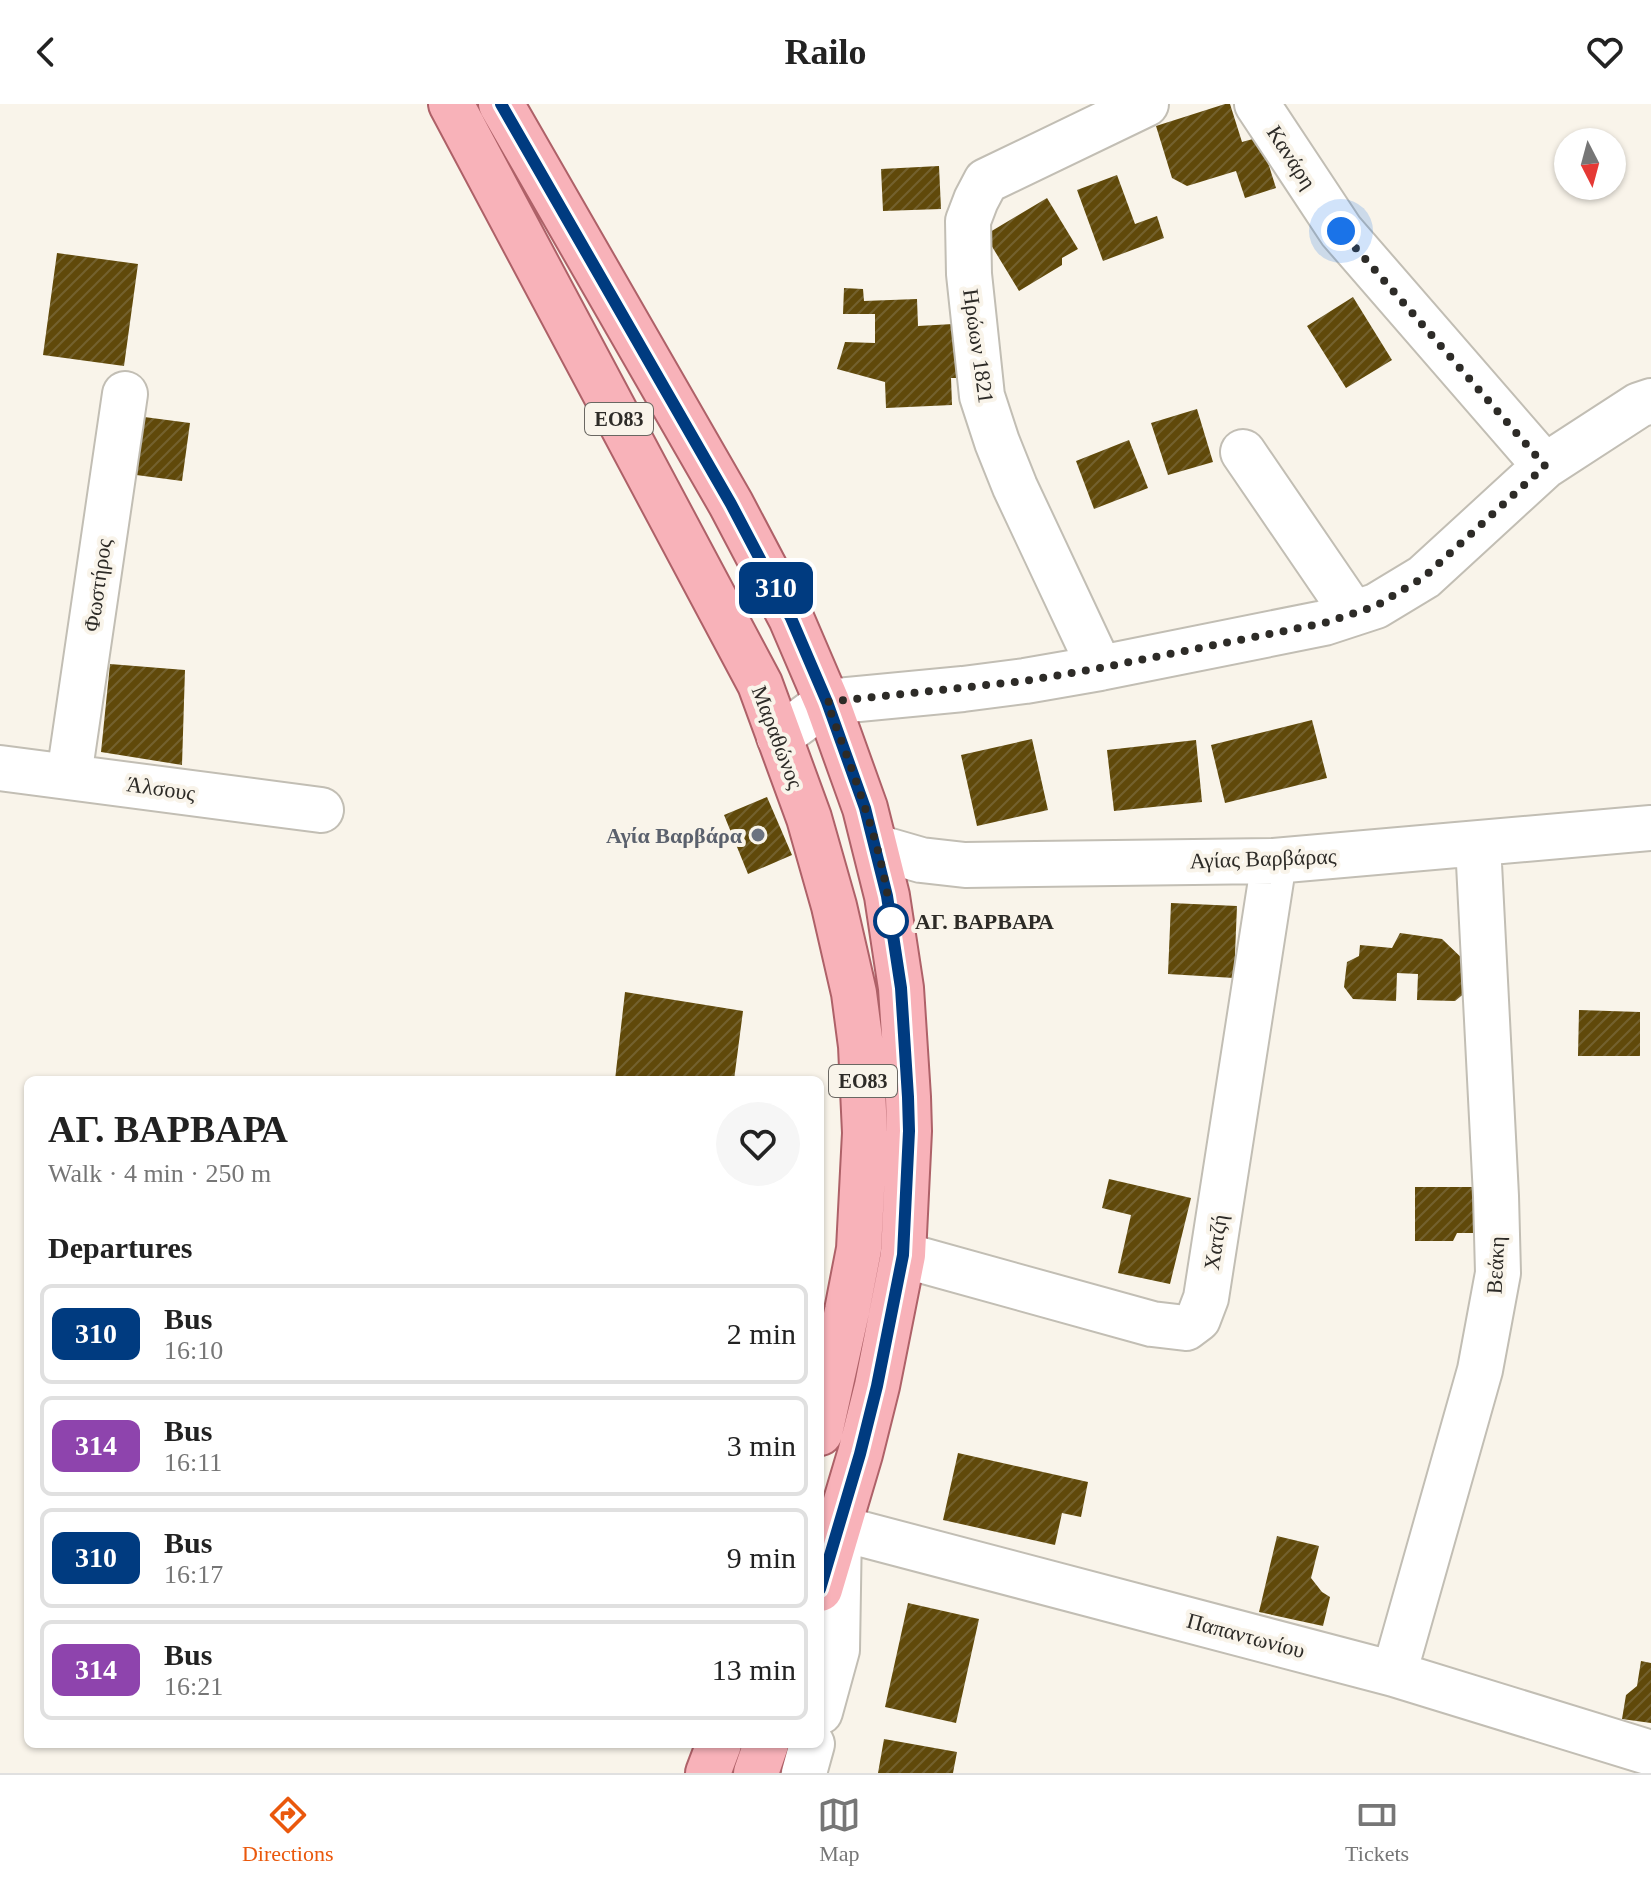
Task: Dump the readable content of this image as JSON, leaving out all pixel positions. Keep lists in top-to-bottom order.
{
  "streets": {
    "main road": ["ΕΟ83", "Μαραθώνος"],
    "street": [
      "Κανάρη",
      "Ηρώων 1821",
      "Φωστήρος",
      "Άλσους",
      "Αγίας Βαρβάρας",
      "Χατζή",
      "Βεάκη",
      "Παπαντωνίου"
    ]
  },
  "crossings": [
    ["ΕΟ83", "Αγίας Βαρβάρας"],
    ["ΕΟ83", "Χατζή"],
    ["ΕΟ83", "Παπαντωνίου"],
    ["Φωστήρος", "Άλσους"],
    ["Αγίας Βαρβάρας", "Χατζή"],
    ["Αγίας Βαρβάρας", "Βεάκη"],
    ["Βεάκη", "Παπαντωνίου"]
  ],
  "places": ["Αγία Βαρβάρα", "ΑΓ. ΒΑΡΒΑΡΑ"],
  "lines": ["bus line 310"],
  "north": "bottom",
  "page": {
    "header": "Railo",
    "on_map": "310",
    "heading": [
      ["ΑΓ. ΒΑΡΒΑΡΑ", "Walk · 4 min · 250 m"],
      "Departures"
    ],
    "list": [
      {
        "mark": "310",
        "name": "Bus",
        "note": "16:10",
        "value": "2 min"
      },
      {
        "mark": "314",
        "name": "Bus",
        "note": "16:11",
        "value": "3 min"
      },
      {
        "mark": "310",
        "name": "Bus",
        "note": "16:17",
        "value": "9 min"
      },
      {
        "mark": "314",
        "name": "Bus",
        "note": "16:21",
        "value": "13 min"
      }
    ],
    "tabs": ["Directions", "Map", "Tickets"]
  }
}
